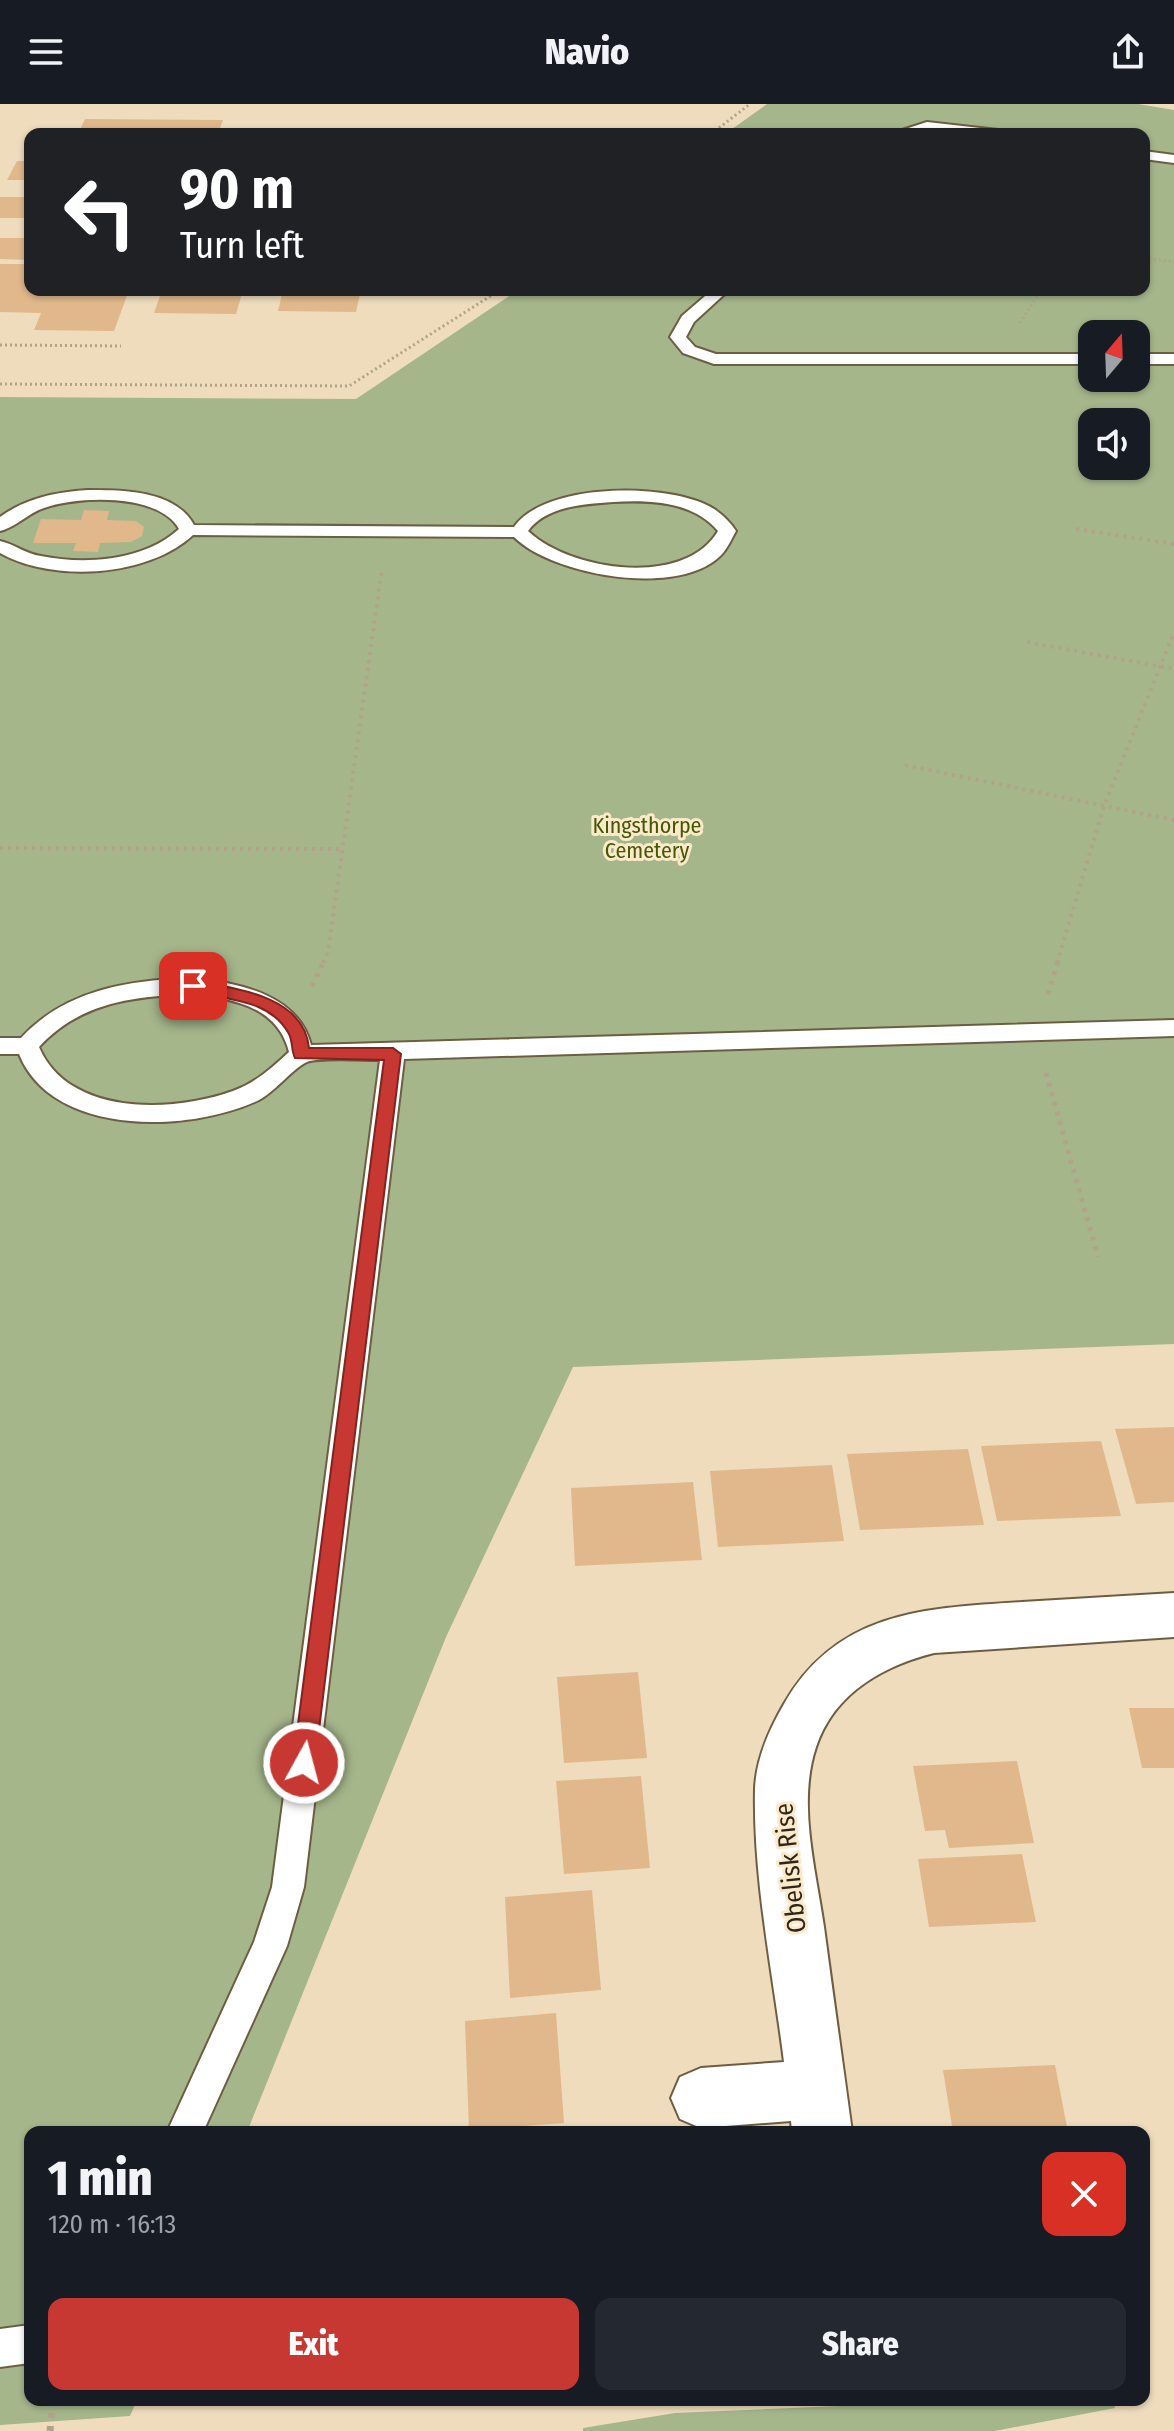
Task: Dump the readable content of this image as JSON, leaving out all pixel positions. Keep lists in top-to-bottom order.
{
  "streets": {
    "street": ["Obelisk Rise"]
  },
  "parks": ["Kingsthorpe Cemetery"],
  "north": "top",
  "page": {
    "header": "Navio",
    "turn": ["90 m", "Turn left"],
    "heading": ["1 min", "120 m · 16:13"],
    "buttons": ["Exit", "Share"]
  }
}
